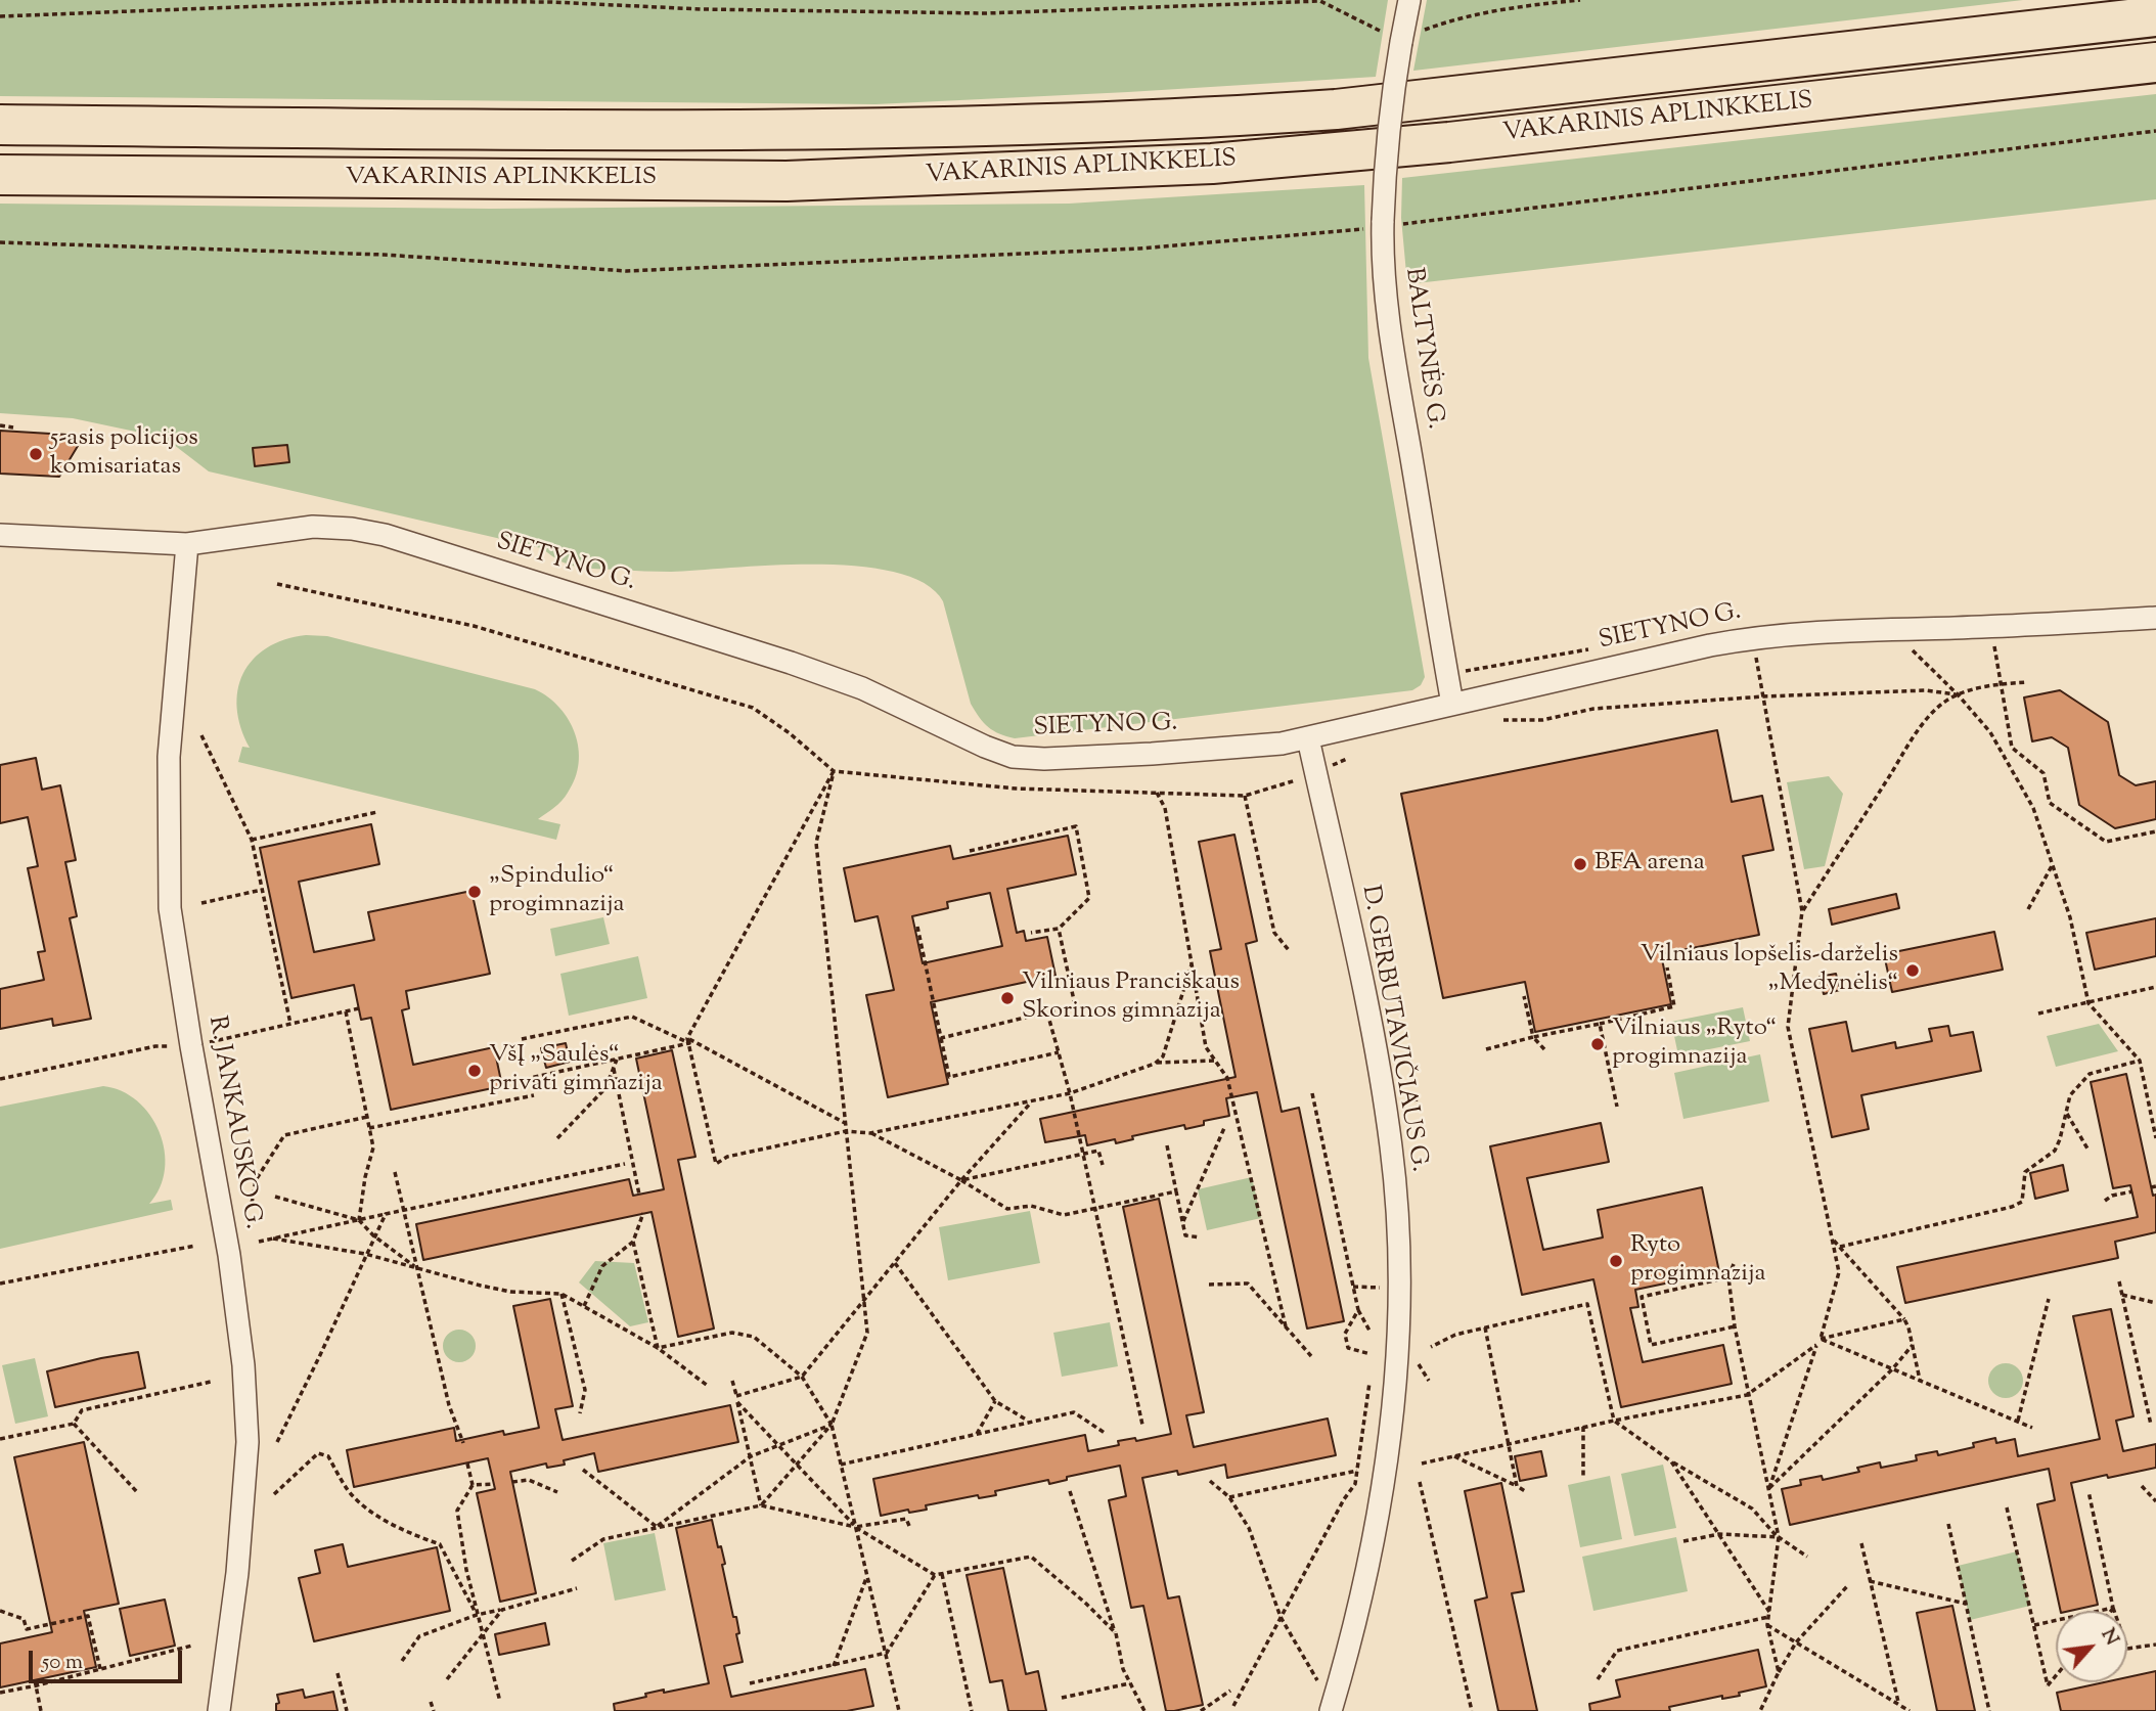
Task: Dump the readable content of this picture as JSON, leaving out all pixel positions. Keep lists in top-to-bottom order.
{
  "streets": {
    "highway": ["VAKARINIS APLINKKELIS"],
    "street": [
      "BALTYNĖS G.",
      "SIETYNO G.",
      "D. GERBUTAVIČIAUS G.",
      "R. JANKAUSKO G."
    ]
  },
  "crossings": [
    ["BALTYNĖS G.", "SIETYNO G."],
    ["SIETYNO G.", "D. GERBUTAVIČIAUS G."],
    ["SIETYNO G.", "R. JANKAUSKO G."]
  ],
  "places": [
    "5-asis policijos komisariatas",
    "BFA arena",
    "„Spindulio“ progimnazija",
    "Vilniaus lopšelis-darželis „Medynėlis“",
    "Vilniaus Pranciškaus Skorinos gimnazija",
    "Vilniaus „Ryto“ progimnazija",
    "VšĮ „Saulės“ privati gimnazija",
    "Ryto progimnazija"
  ],
  "scale_bar": "50 m",
  "north": "top right"
}
